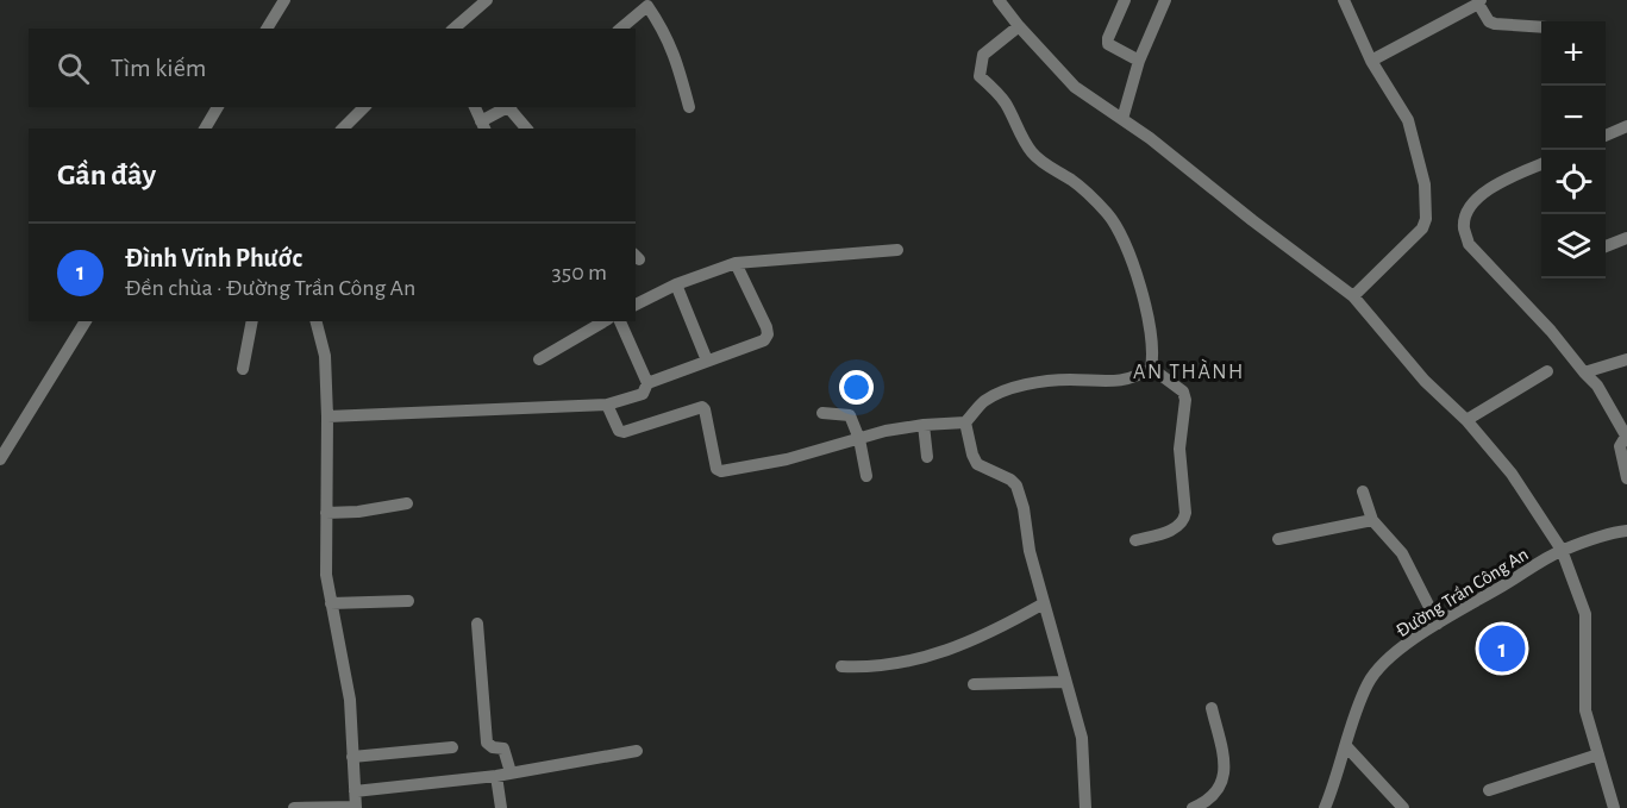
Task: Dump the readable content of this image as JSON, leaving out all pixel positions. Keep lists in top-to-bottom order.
{
  "streets": {
    "street": ["Đường Trần Công An"]
  },
  "districts": ["AN THÀNH"],
  "page": {
    "map_buttons": ["+", "−"],
    "search": "Tìm kiếm",
    "heading": "Gần đây",
    "list": [
      {
        "mark": "1",
        "name": "Đình Vĩnh Phước",
        "note": "Đền chùa · Đường Trần Công An",
        "value": "350 m"
      }
    ],
    "pins": "1"
  }
}
